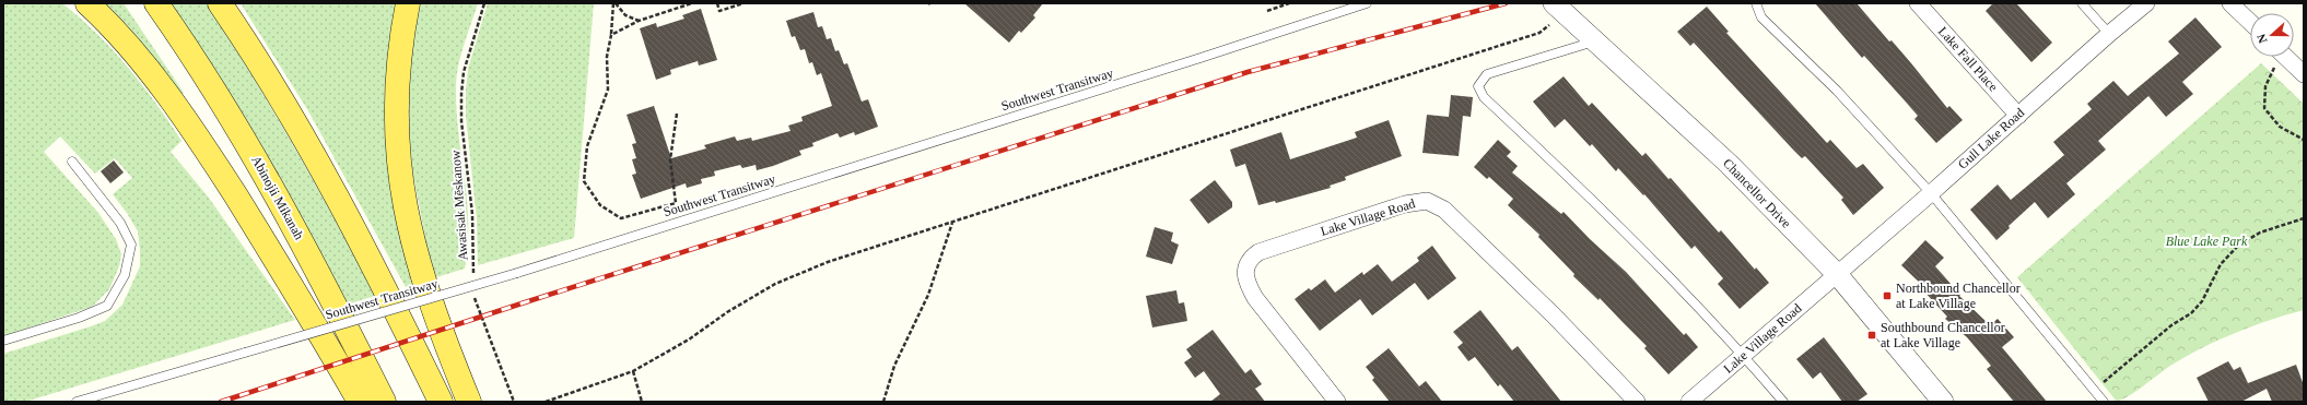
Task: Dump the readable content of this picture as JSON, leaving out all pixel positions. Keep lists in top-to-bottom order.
{
  "streets": {
    "main road": ["Abinojii Mikanah"],
    "street": [
      "Lake Fall Place",
      "Gull Lake Road",
      "Chancellor Drive",
      "Lake Village Road"
    ],
    "lane": ["Southwest Transitway"],
    "path": ["Awasisak Mēskanow"]
  },
  "crossings": [
    ["Lake Fall Place", "Gull Lake Road"],
    ["Gull Lake Road", "Chancellor Drive"],
    ["Gull Lake Road", "Lake Village Road"],
    ["Chancellor Drive", "Lake Village Road"]
  ],
  "parks": ["Blue Lake Park"],
  "places": {
    "transit": ["Northbound Chancellor at Lake Village", "Southbound Chancellor at Lake Village"]
  },
  "north": "left"
}
